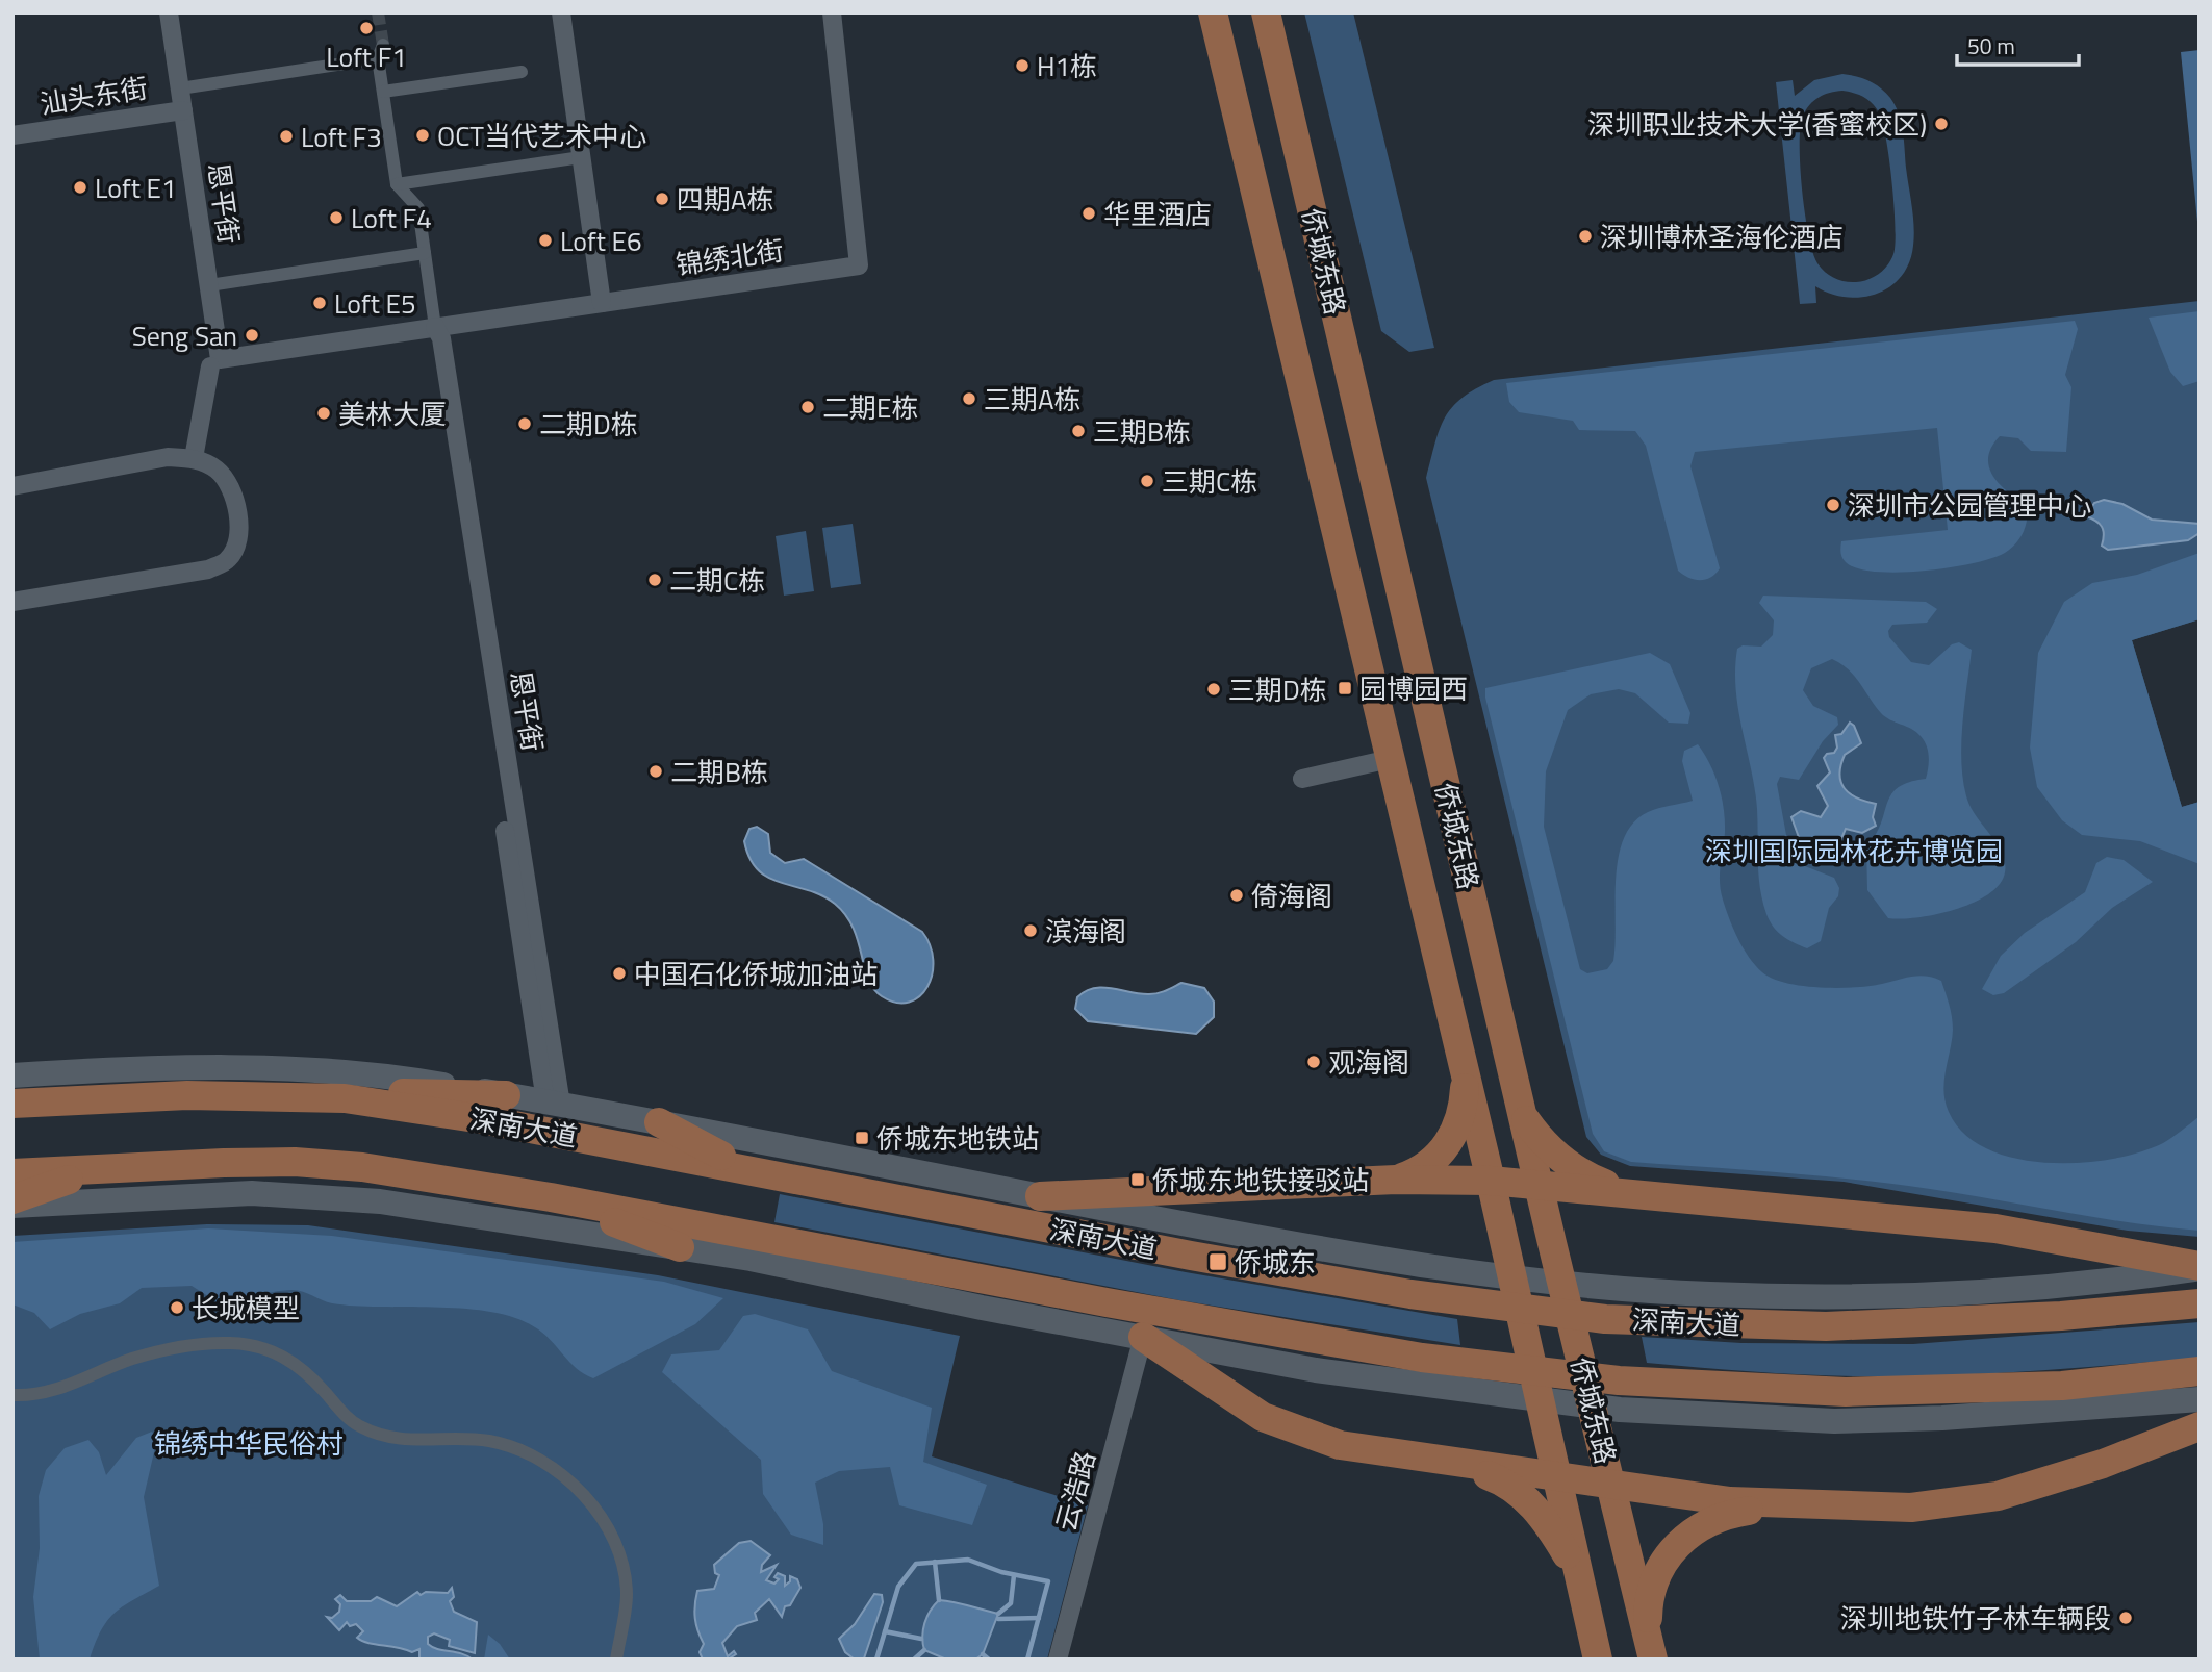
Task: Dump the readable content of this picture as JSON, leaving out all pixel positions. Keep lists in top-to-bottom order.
{
  "streets": {
    "main road": ["侨城东路", "深南大道"],
    "street": [
      "汕头东街",
      "恩平街",
      "锦绣北街",
      "云浩路"
    ]
  },
  "crossings": [
    ["汕头东街", "恩平街"],
    ["恩平街", "锦绣北街"]
  ],
  "parks": ["深圳国际园林花卉博览园", "锦绣中华民俗村"],
  "places": {
    "other": [
      "Loft F1",
      "H1栋",
      "深圳职业技术大学(香蜜校区)",
      "OCT当代艺术中心",
      "Loft F3",
      "Loft E1",
      "四期A栋",
      "华里酒店",
      "Loft F4",
      "深圳博林圣海伦酒店",
      "Loft E6",
      "Loft E5",
      "Seng San",
      "三期A栋",
      "二期E栋",
      "美林大厦",
      "二期D栋",
      "三期B栋",
      "三期C栋",
      "深圳市公园管理中心",
      "二期C栋",
      "三期D栋",
      "二期B栋",
      "倚海阁",
      "滨海阁",
      "中国石化侨城加油站",
      "观海阁",
      "长城模型",
      "深圳地铁竹子林车辆段"
    ],
    "transit": [
      "园博园西",
      "侨城东地铁站",
      "侨城东地铁接驳站",
      "侨城东"
    ]
  },
  "scale_bar": "50 m"
}
